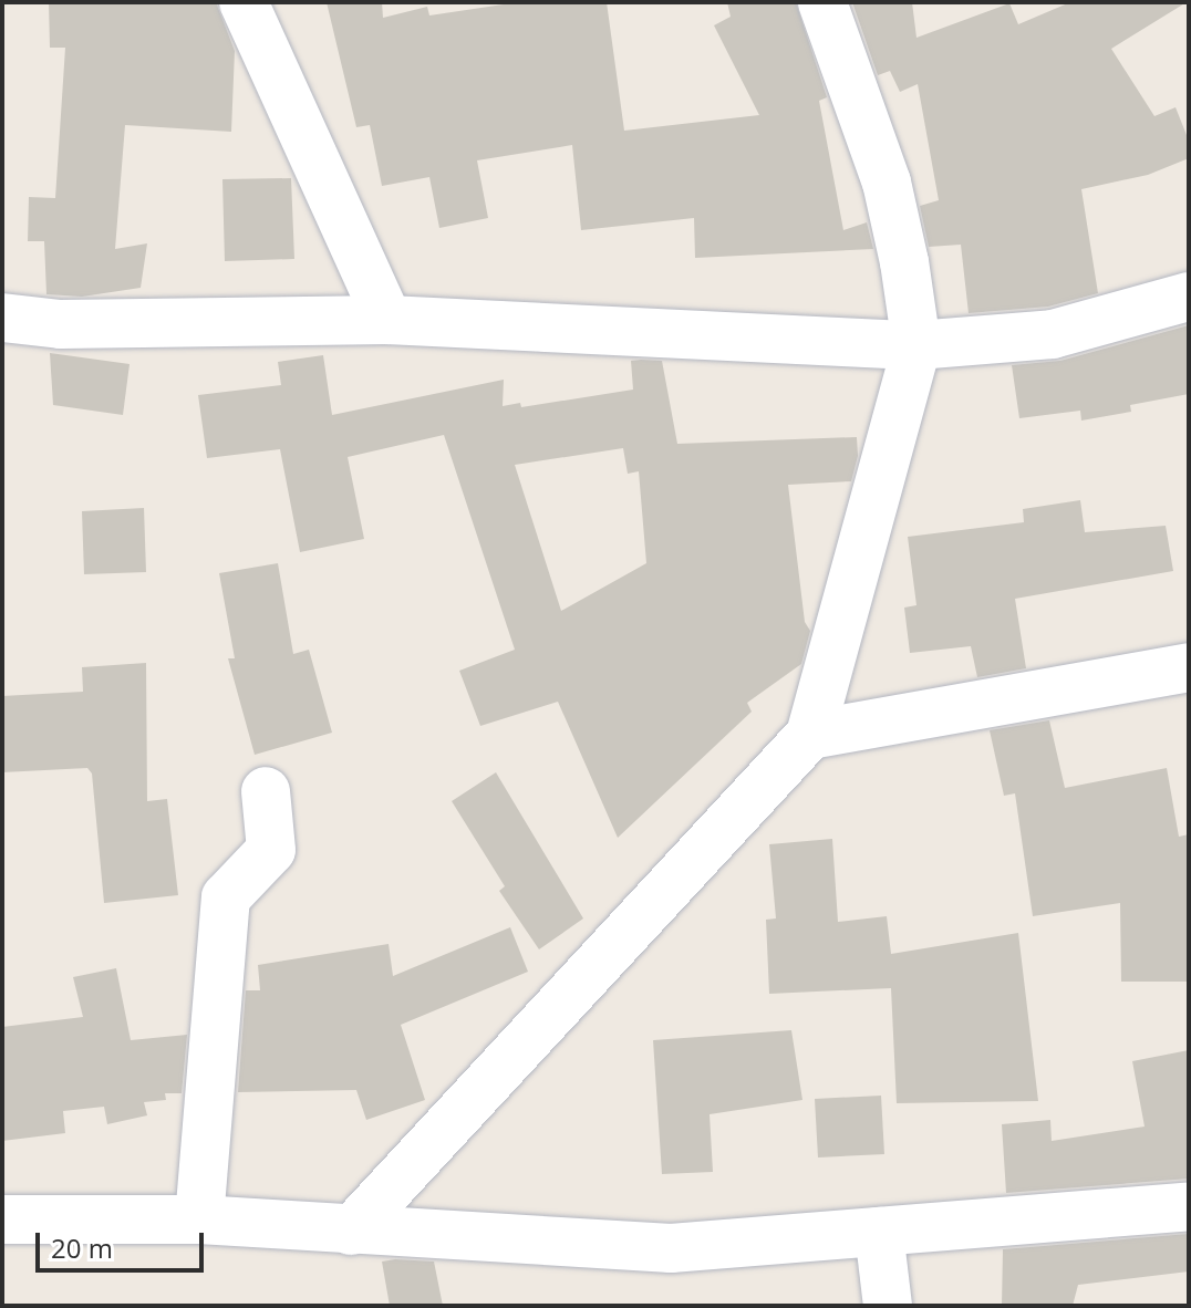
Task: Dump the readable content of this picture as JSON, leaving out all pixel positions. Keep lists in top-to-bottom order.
{
  "scale_bar": "20 m"
}
